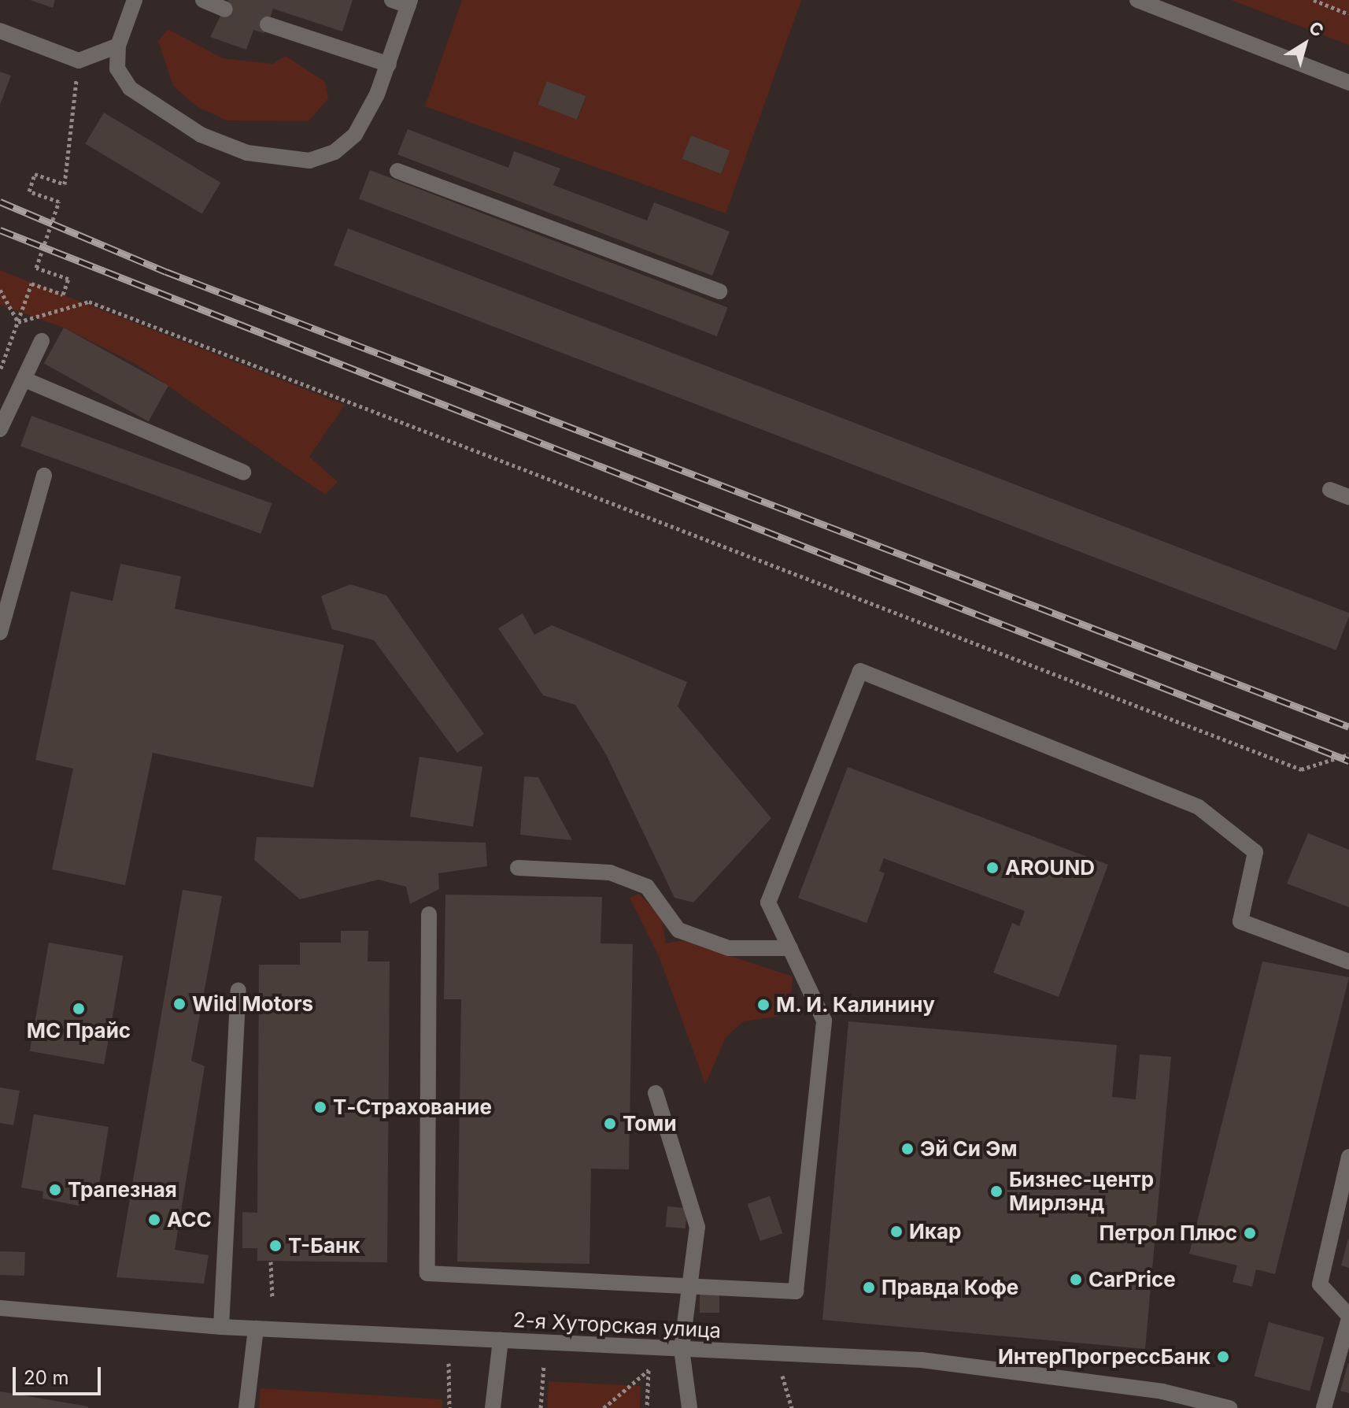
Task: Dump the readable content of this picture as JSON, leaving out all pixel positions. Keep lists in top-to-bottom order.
{
  "streets": {
    "street": ["2-я Хуторская улица"]
  },
  "places": [
    "AROUND",
    "Wild Motors",
    "М. И. Калинину",
    "МС Прайс",
    "Т‑Страхование",
    "Томи",
    "Эй Си Эм",
    "Трапезная",
    "Бизнес-центр Мирлэнд",
    "АСС",
    "Икар",
    "Петрол Плюс",
    "Т-Банк",
    "CarPrice",
    "Правда Кофе",
    "ИнтерПрогрессБанк"
  ],
  "scale_bar": "20 m",
  "north": "top right"
}
